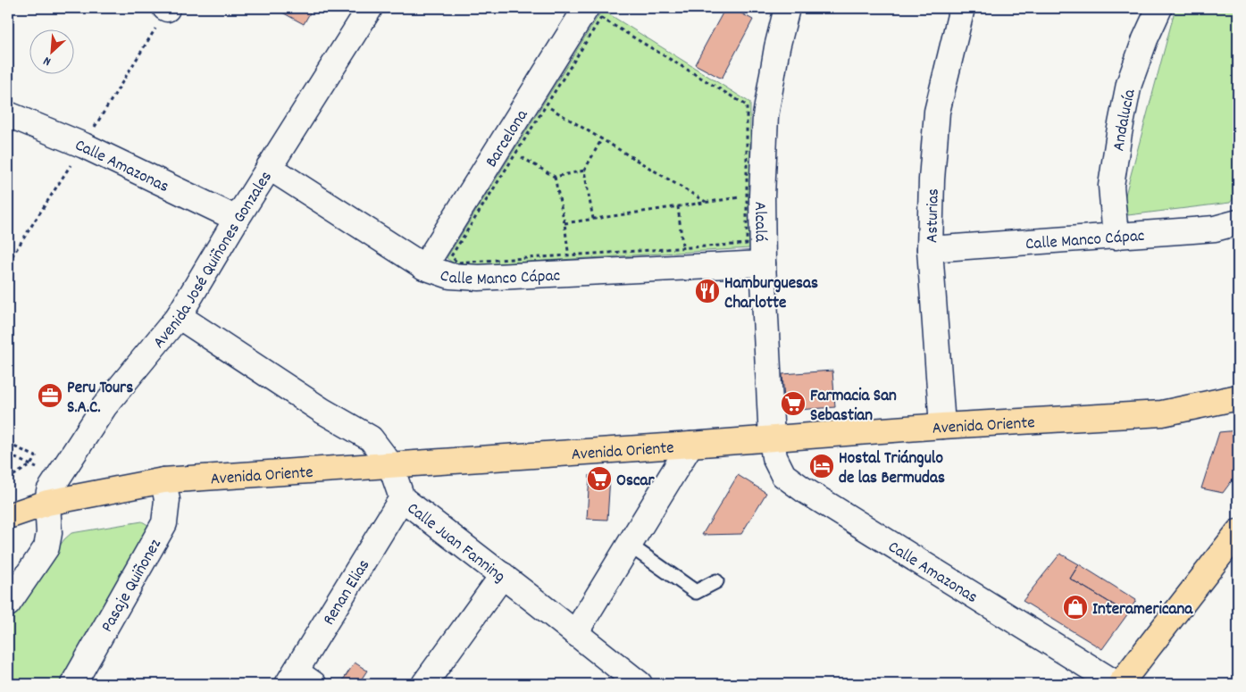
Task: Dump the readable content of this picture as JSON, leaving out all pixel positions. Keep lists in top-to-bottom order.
{
  "streets": {
    "main road": ["Avenida Oriente"],
    "street": [
      "Andalucía",
      "Barcelona",
      "Calle Amazonas",
      "Asturias",
      "Alcalá",
      "Calle Manco Cápac",
      "Avenida José Quiñones Gonzales",
      "Calle Juan Fanning",
      "Pasaje Quiñonez",
      "Renan Elias"
    ]
  },
  "crossings": [
    ["Andalucía", "Calle Manco Cápac"],
    ["Barcelona", "Calle Manco Cápac"],
    ["Calle Amazonas", "Alcalá"],
    ["Calle Amazonas", "Avenida José Quiñones Gonzales"],
    ["Calle Amazonas", "Avenida Oriente"],
    ["Asturias", "Calle Manco Cápac"],
    ["Asturias", "Avenida Oriente"],
    ["Alcalá", "Calle Manco Cápac"],
    ["Alcalá", "Avenida Oriente"],
    ["Calle Manco Cápac", "Avenida José Quiñones Gonzales"],
    ["Avenida José Quiñones Gonzales", "Avenida Oriente"],
    ["Avenida José Quiñones Gonzales", "Calle Juan Fanning"],
    ["Avenida Oriente", "Calle Juan Fanning"],
    ["Avenida Oriente", "Pasaje Quiñonez"],
    ["Calle Juan Fanning", "Renan Elias"]
  ],
  "places": {
    "restaurant": ["Hamburguesas Charlotte"],
    "office": ["Peru Tours S.A.C."],
    "supermarket": ["Farmacia San Sebastian", "Oscar"],
    "hotel": ["Hostal Triángulo de las Bermudas"],
    "shop": ["Interamericana"]
  },
  "north": "bottom left"
}
